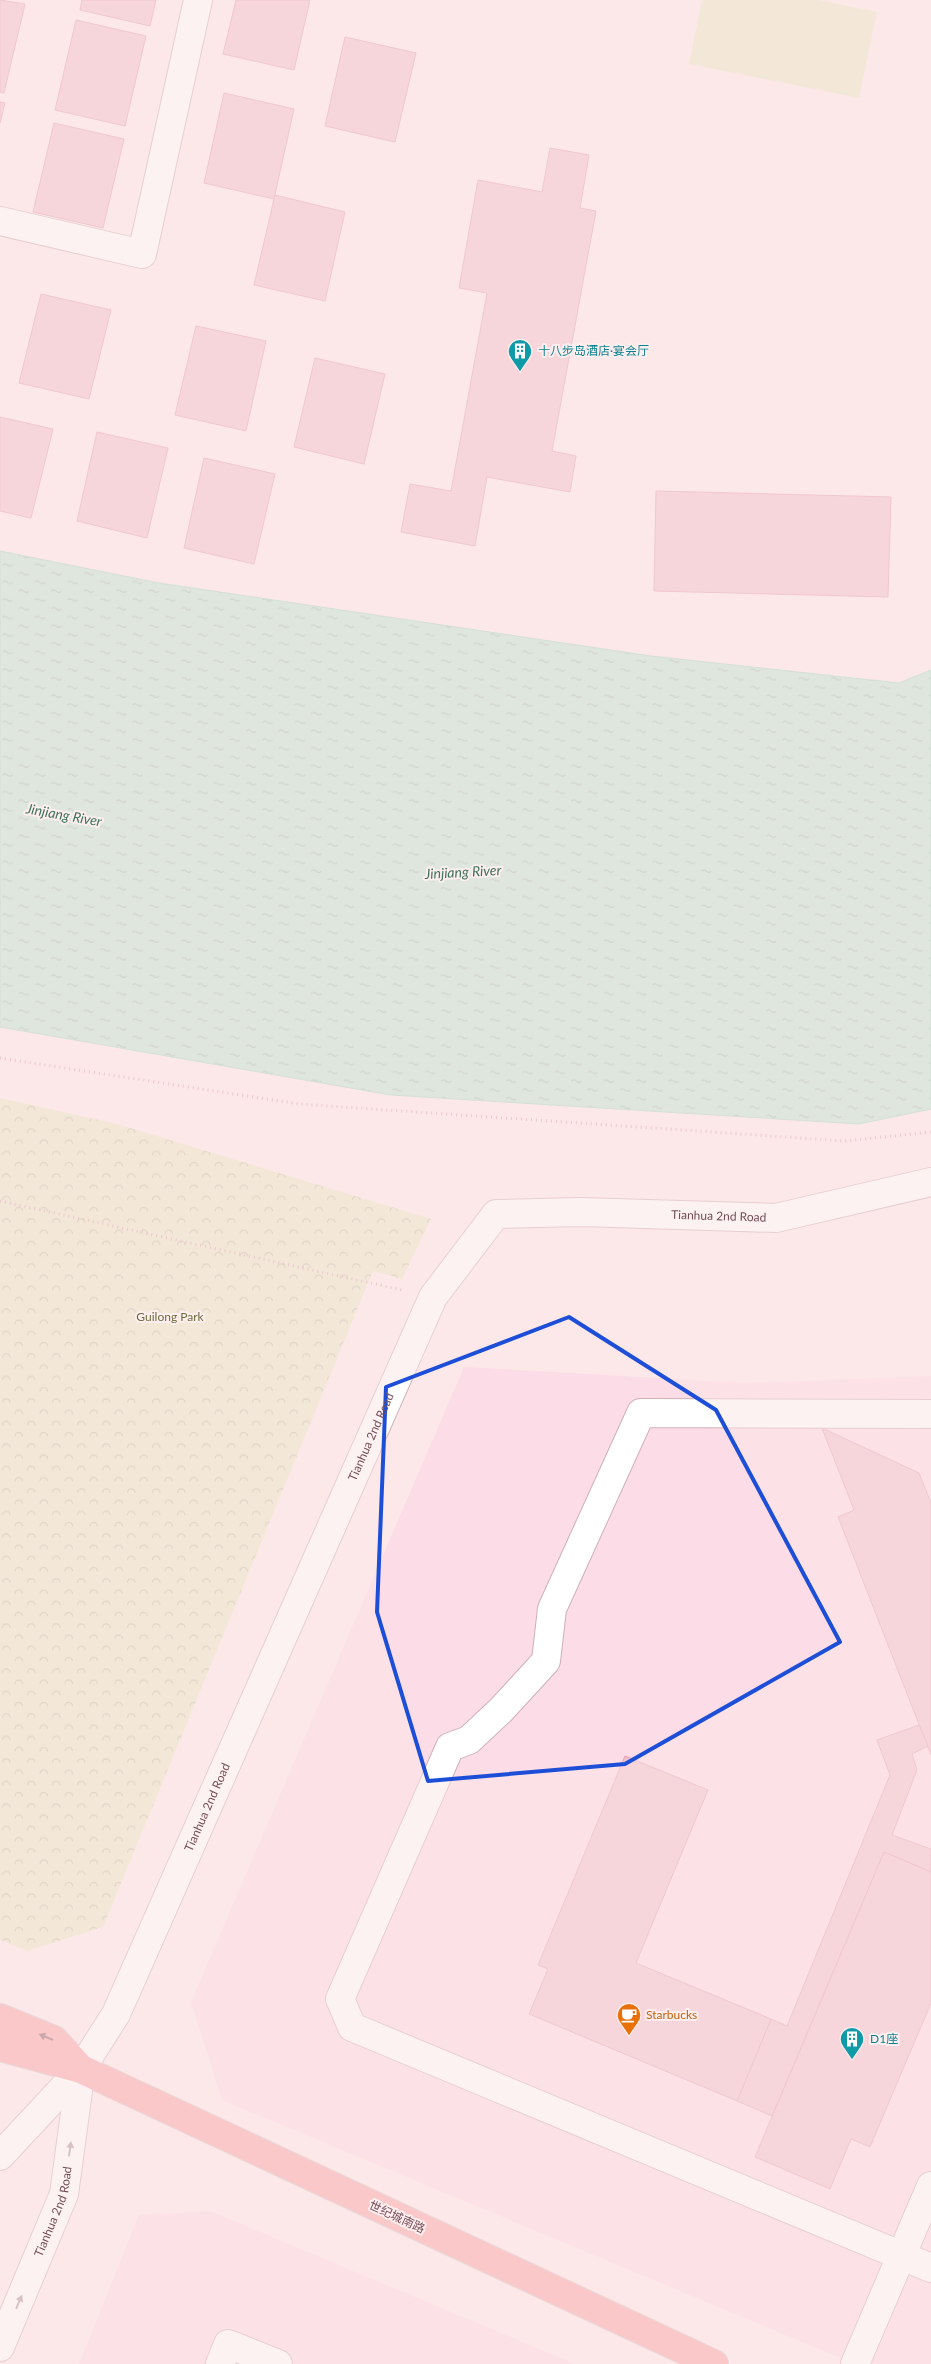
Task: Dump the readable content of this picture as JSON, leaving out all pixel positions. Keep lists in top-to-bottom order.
{
  "streets": {
    "main road": ["世纪城南路"],
    "street": ["Tianhua 2nd Road"]
  },
  "crossings": [
    ["Tianhua 2nd Road", "世纪城南路"]
  ],
  "water": ["Jinjiang River"],
  "parks": ["Guilong Park"],
  "places": {
    "building": ["十八步岛酒店·宴会厅", "D1座"],
    "cafe": ["Starbucks"]
  }
}
